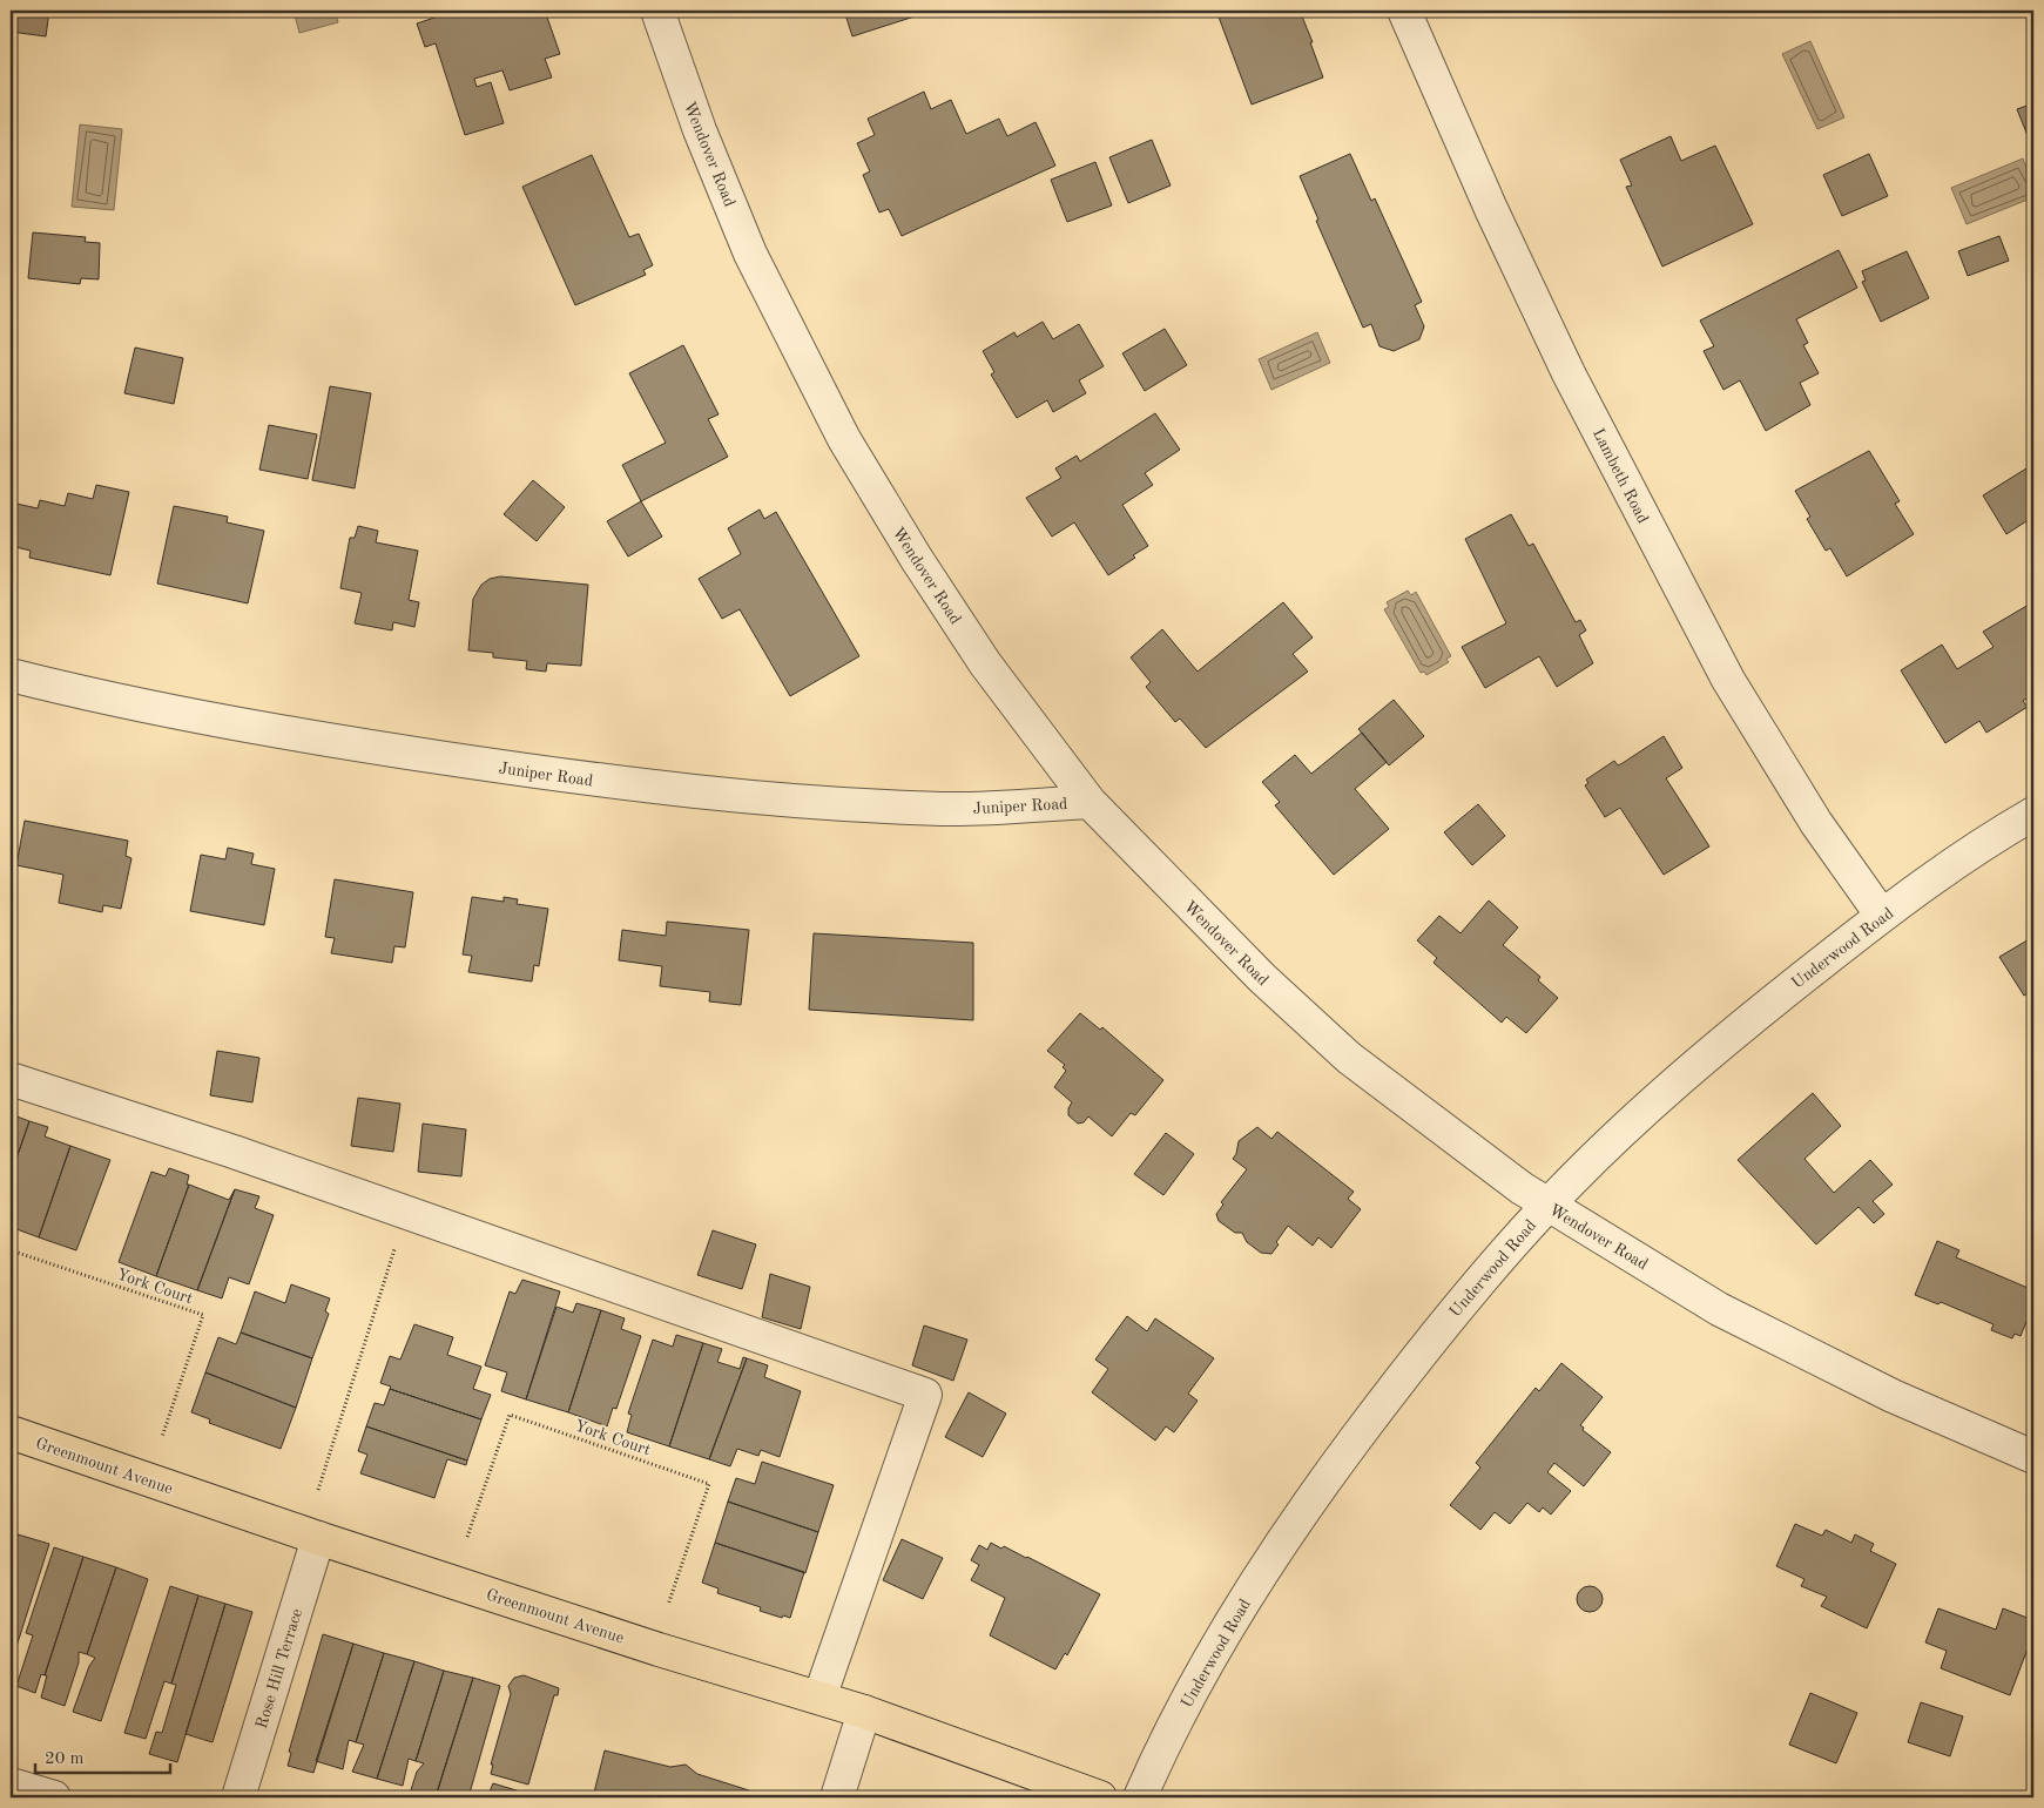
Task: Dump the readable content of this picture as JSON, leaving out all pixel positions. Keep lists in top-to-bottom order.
{
  "streets": {
    "main road": ["Greenmount Avenue"],
    "street": [
      "Wendover Road",
      "Lambeth Road",
      "Juniper Road",
      "Underwood Road",
      "Rose Hill Terrace"
    ],
    "path": ["York Court"]
  },
  "crossings": [
    ["Wendover Road", "Juniper Road"],
    ["Wendover Road", "Underwood Road"],
    ["Lambeth Road", "Underwood Road"],
    ["Greenmount Avenue", "Rose Hill Terrace"]
  ],
  "scale_bar": "20 m"
}
